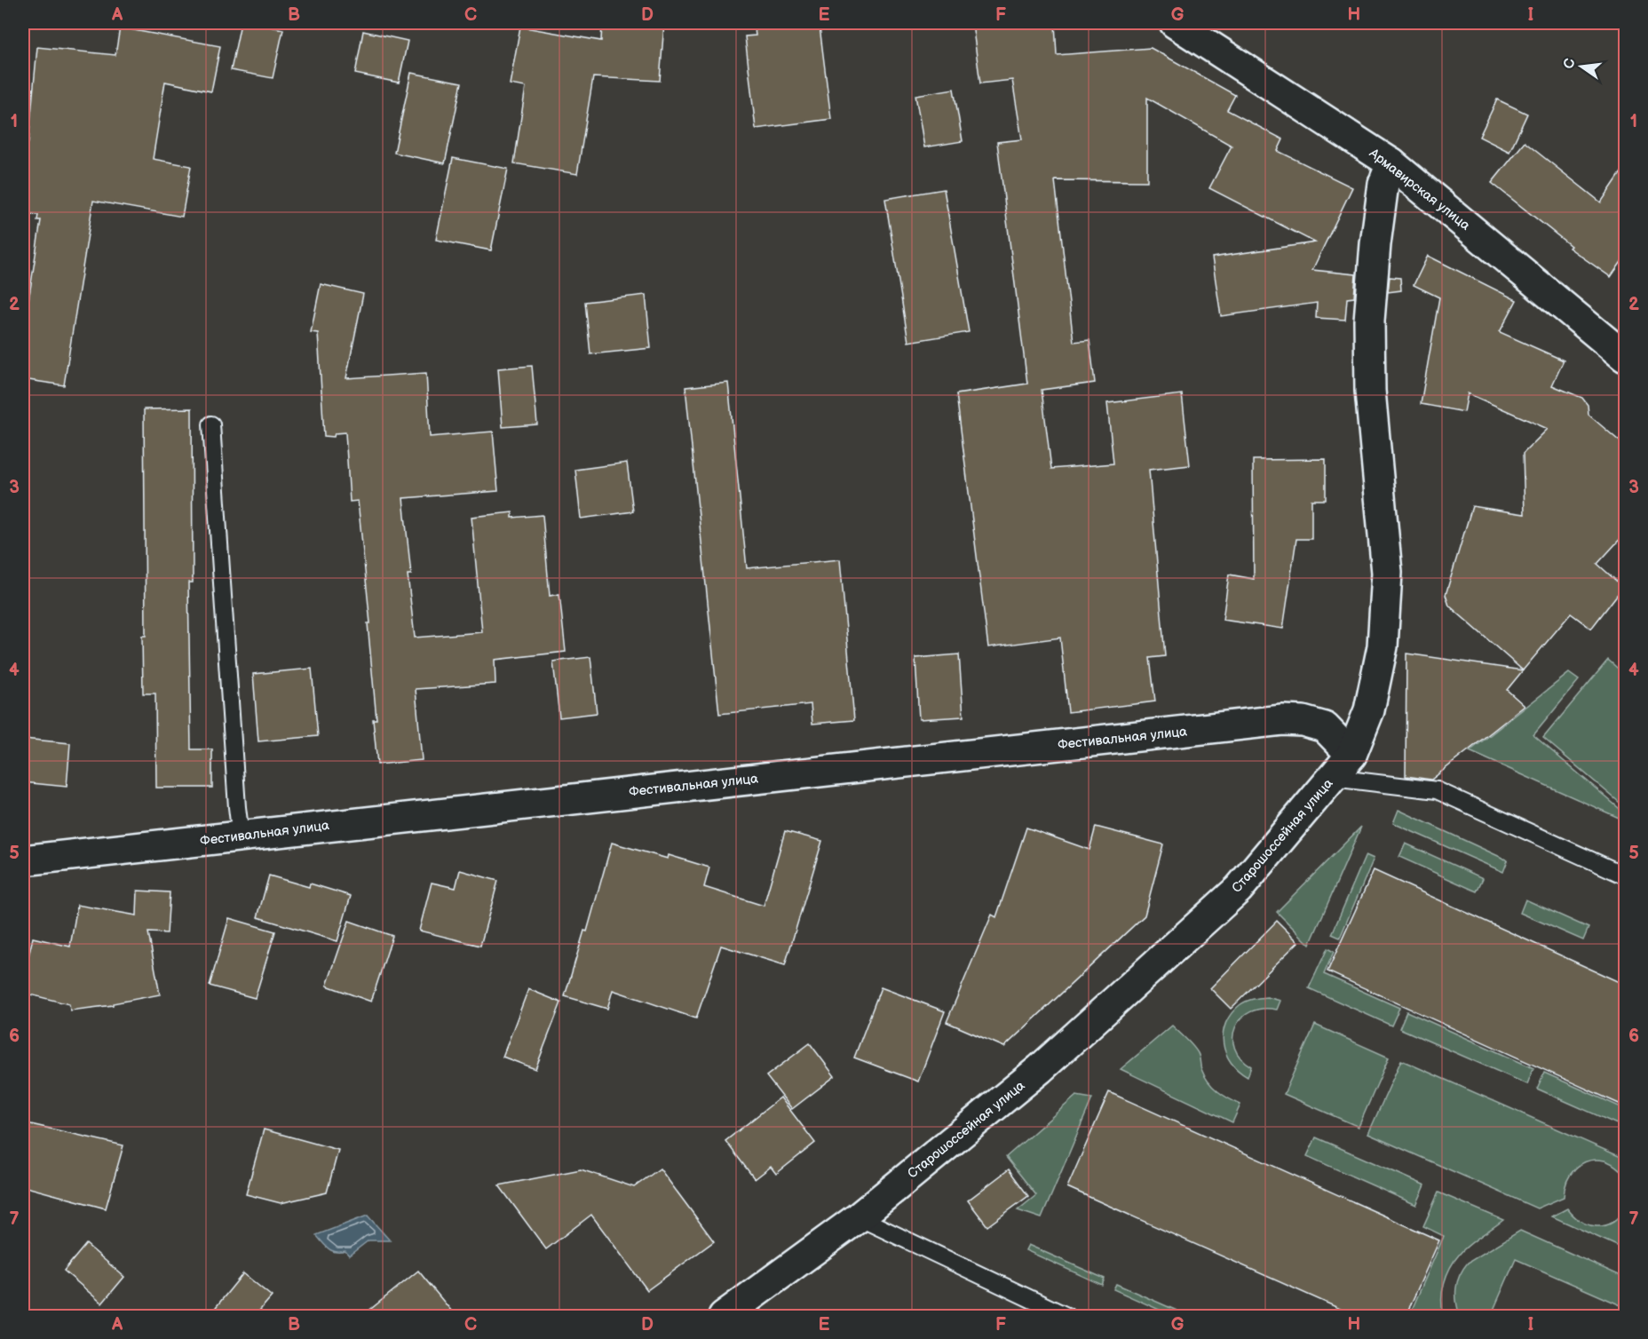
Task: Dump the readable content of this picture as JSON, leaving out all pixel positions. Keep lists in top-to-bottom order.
{
  "streets": {
    "street": ["Армавирская улица", "Фестивальная улица", "Старошоссейная улица"]
  },
  "crossings": [
    ["Армавирская улица", "Старошоссейная улица"],
    ["Фестивальная улица", "Старошоссейная улица"]
  ],
  "north": "left",
  "grid": {
    "columns": [
      "A",
      "B",
      "C",
      "D",
      "E",
      "F",
      "G",
      "H",
      "I"
    ],
    "rows": [
      "1",
      "2",
      "3",
      "4",
      "5",
      "6",
      "7"
    ]
  }
}
